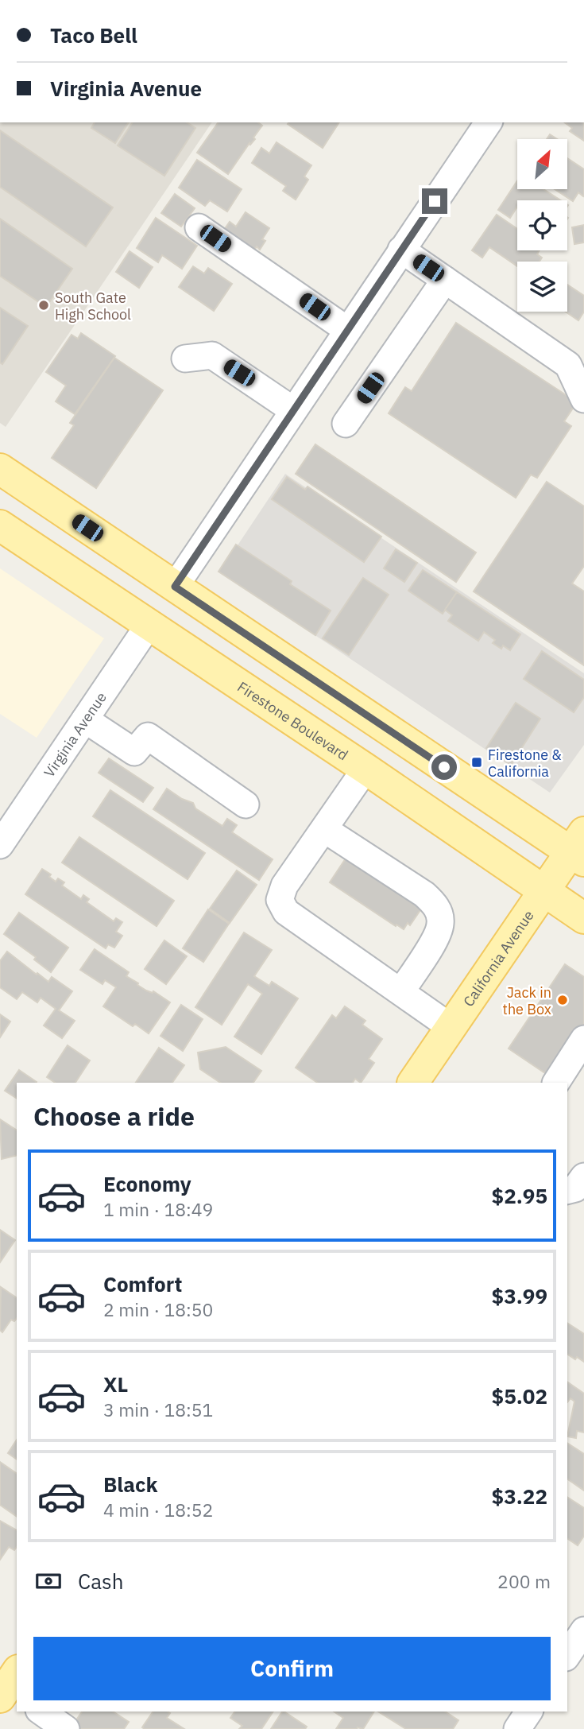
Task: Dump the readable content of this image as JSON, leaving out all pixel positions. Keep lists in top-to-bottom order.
{
  "streets": {
    "main road": ["Firestone Boulevard", "California Avenue"],
    "street": ["Virginia Avenue"]
  },
  "crossings": [
    ["Firestone Boulevard", "Virginia Avenue"],
    ["Firestone Boulevard", "California Avenue"]
  ],
  "places": {
    "other": ["South Gate High School", "Jack in the Box"],
    "transit": ["Firestone & California"]
  },
  "north": "top right",
  "page": {
    "banner": ["Taco Bell", "Virginia Avenue"],
    "heading": "Choose a ride",
    "list": [
      {
        "name": "Economy",
        "note": "1 min · 18:49",
        "value": "$2.95"
      },
      {
        "name": "Comfort",
        "note": "2 min · 18:50",
        "value": "$3.99"
      },
      {
        "name": "XL",
        "note": "3 min · 18:51",
        "value": "$5.02"
      },
      {
        "name": "Black",
        "note": "4 min · 18:52",
        "value": "$3.22"
      }
    ],
    "pay": ["Cash", "200 m"],
    "buttons": "Confirm"
  }
}
